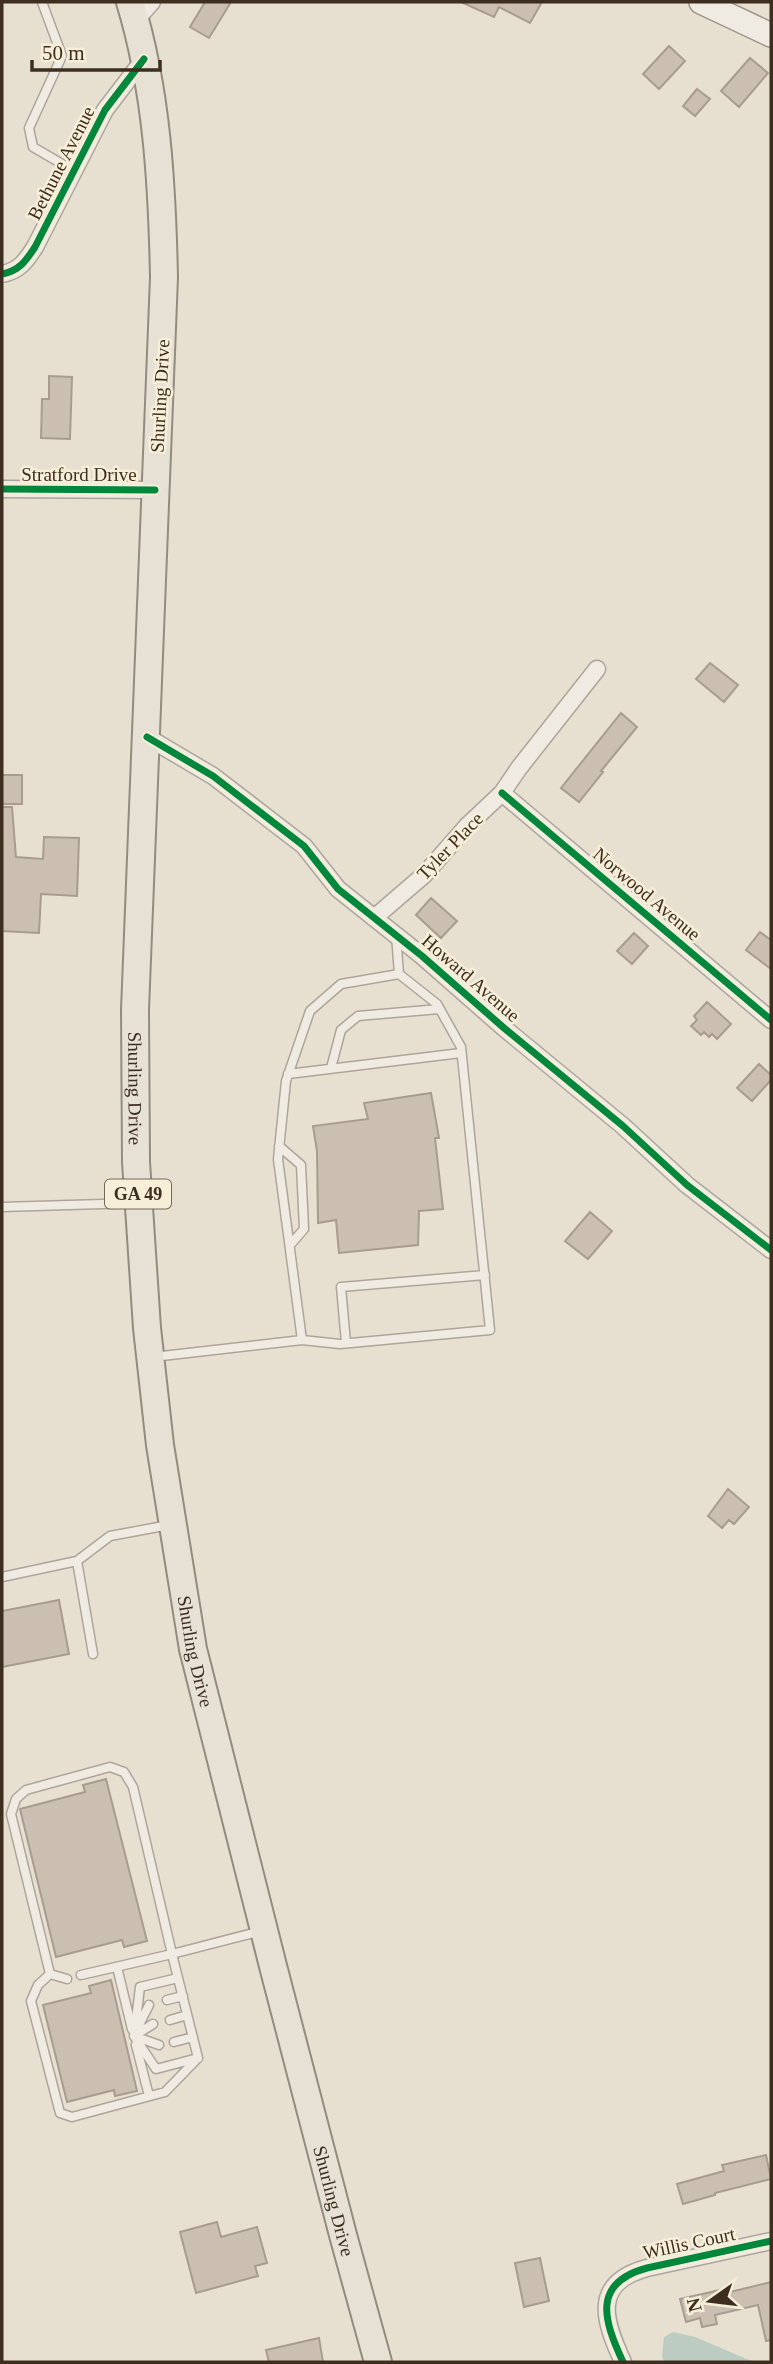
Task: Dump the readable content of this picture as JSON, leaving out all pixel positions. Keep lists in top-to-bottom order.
{
  "streets": {
    "main road": ["Shurling Drive", "GA 49"],
    "street": [
      "Bethune Avenue",
      "Stratford Drive",
      "Tyler Place",
      "Norwood Avenue",
      "Howard Avenue",
      "Willis Court"
    ]
  },
  "crossings": [
    ["Bethune Avenue", "Shurling Drive"],
    ["Shurling Drive", "Stratford Drive"],
    ["Shurling Drive", "Howard Avenue"],
    ["Tyler Place", "Norwood Avenue"],
    ["Tyler Place", "Howard Avenue"]
  ],
  "scale_bar": "50 m",
  "north": "left"
}
